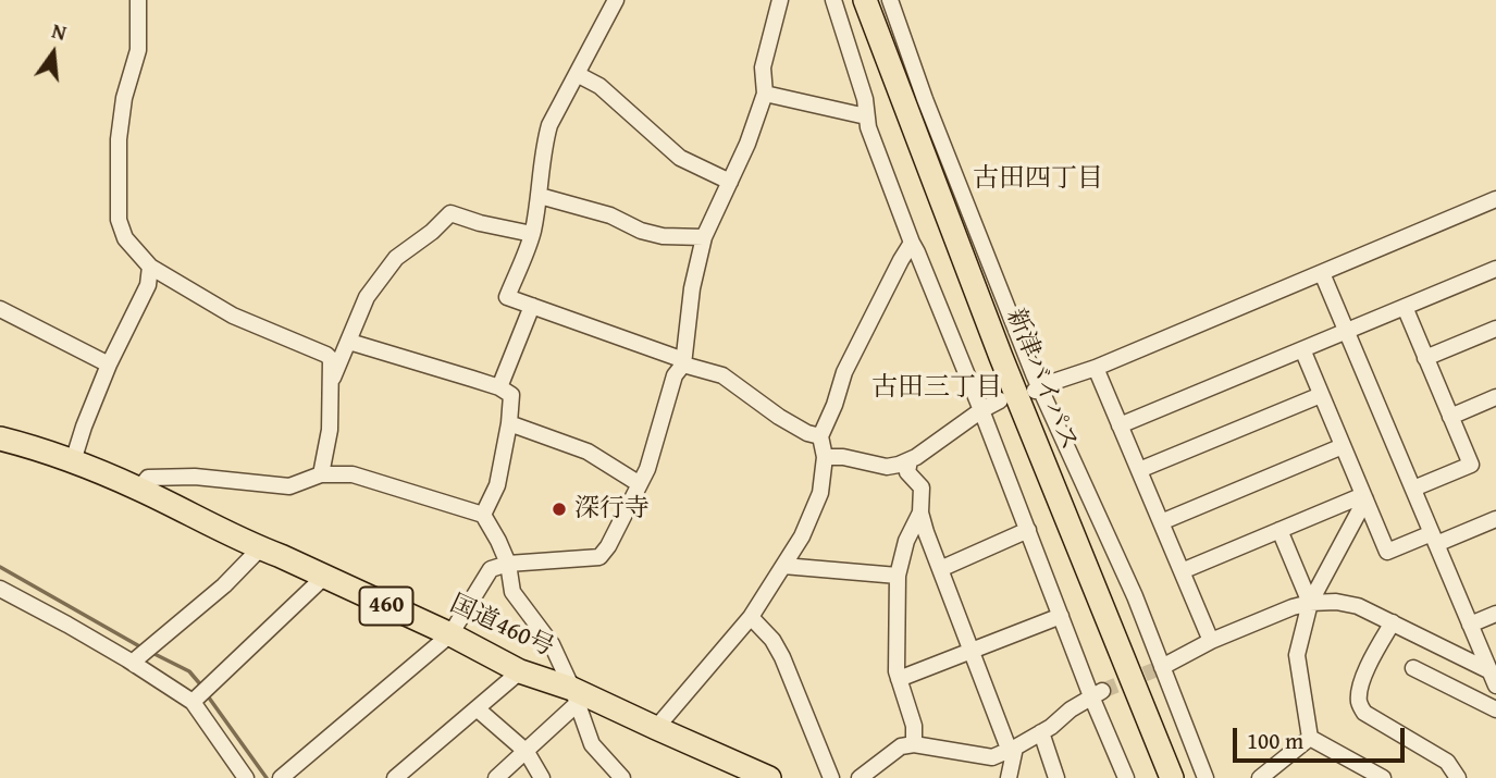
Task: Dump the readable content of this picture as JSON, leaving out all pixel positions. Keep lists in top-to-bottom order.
{
  "streets": {
    "highway": ["新津バイパス", "460", "国道460号"]
  },
  "districts": ["古田四丁目", "古田三丁目"],
  "places": ["深行寺"],
  "scale_bar": "100 m",
  "north": "top"
}
